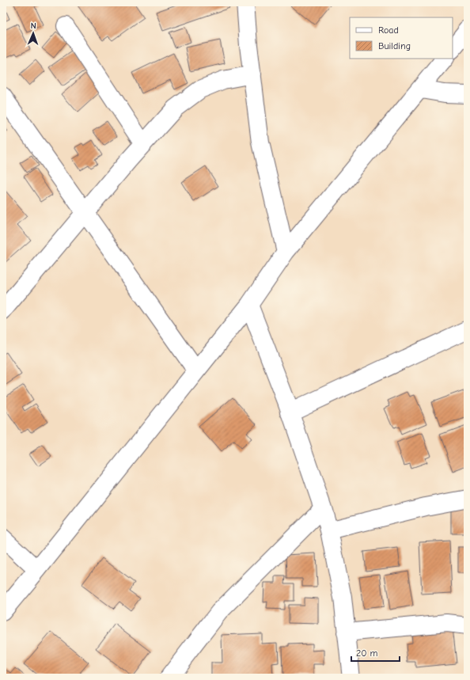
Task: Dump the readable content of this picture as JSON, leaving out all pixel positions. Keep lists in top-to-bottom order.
{
  "legend": ["Road", "Building"],
  "scale_bar": "20 m",
  "north": "top"
}
